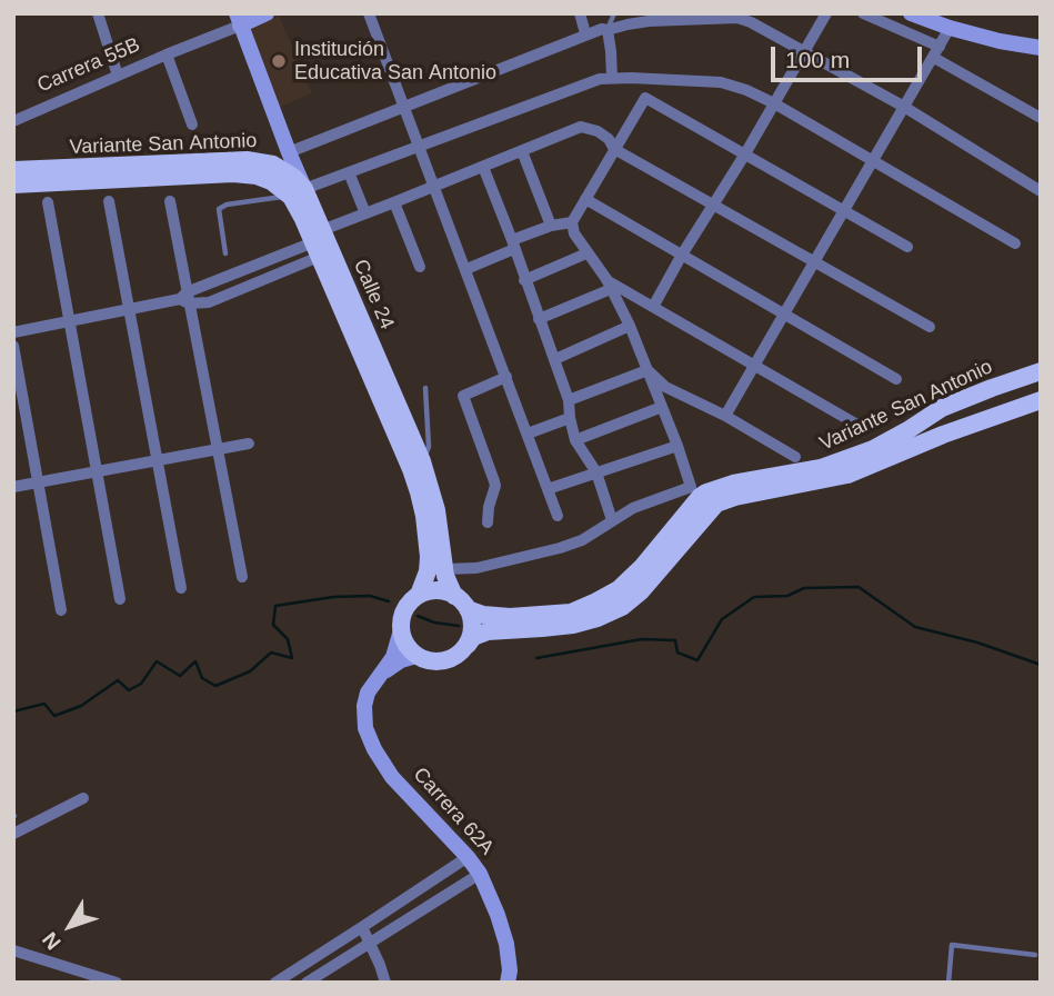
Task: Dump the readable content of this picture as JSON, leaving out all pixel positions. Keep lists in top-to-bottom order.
{
  "streets": {
    "main road": ["Variante San Antonio", "Calle 24"],
    "street": ["Carrera 55B", "Carrera 62A"]
  },
  "crossings": [
    ["Carrera 55B", "Calle 24"],
    ["Variante San Antonio", "Calle 24"],
    ["Variante San Antonio", "Carrera 62A"],
    ["Calle 24", "Carrera 62A"]
  ],
  "places": ["Institución Educativa San Antonio"],
  "scale_bar": "100 m",
  "north": "bottom left"
}
